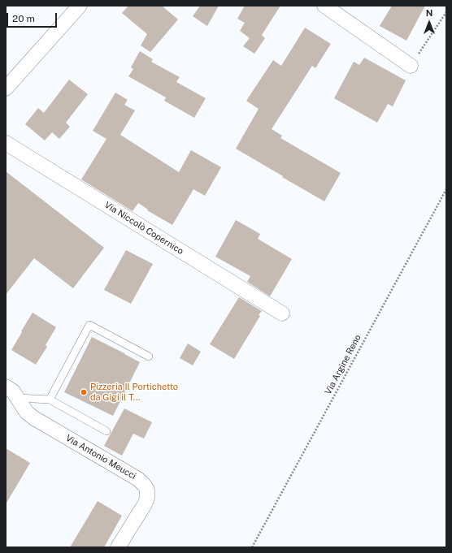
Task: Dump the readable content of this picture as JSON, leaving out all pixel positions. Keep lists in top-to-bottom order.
{
  "streets": {
    "street": ["Via Niccolò Copernico", "Via Antonio Meucci"],
    "path": ["Via Argine Reno"]
  },
  "places": ["Pizzeria Il Portichetto da Gigi il T..."],
  "scale_bar": "20 m",
  "north": "top"
}
